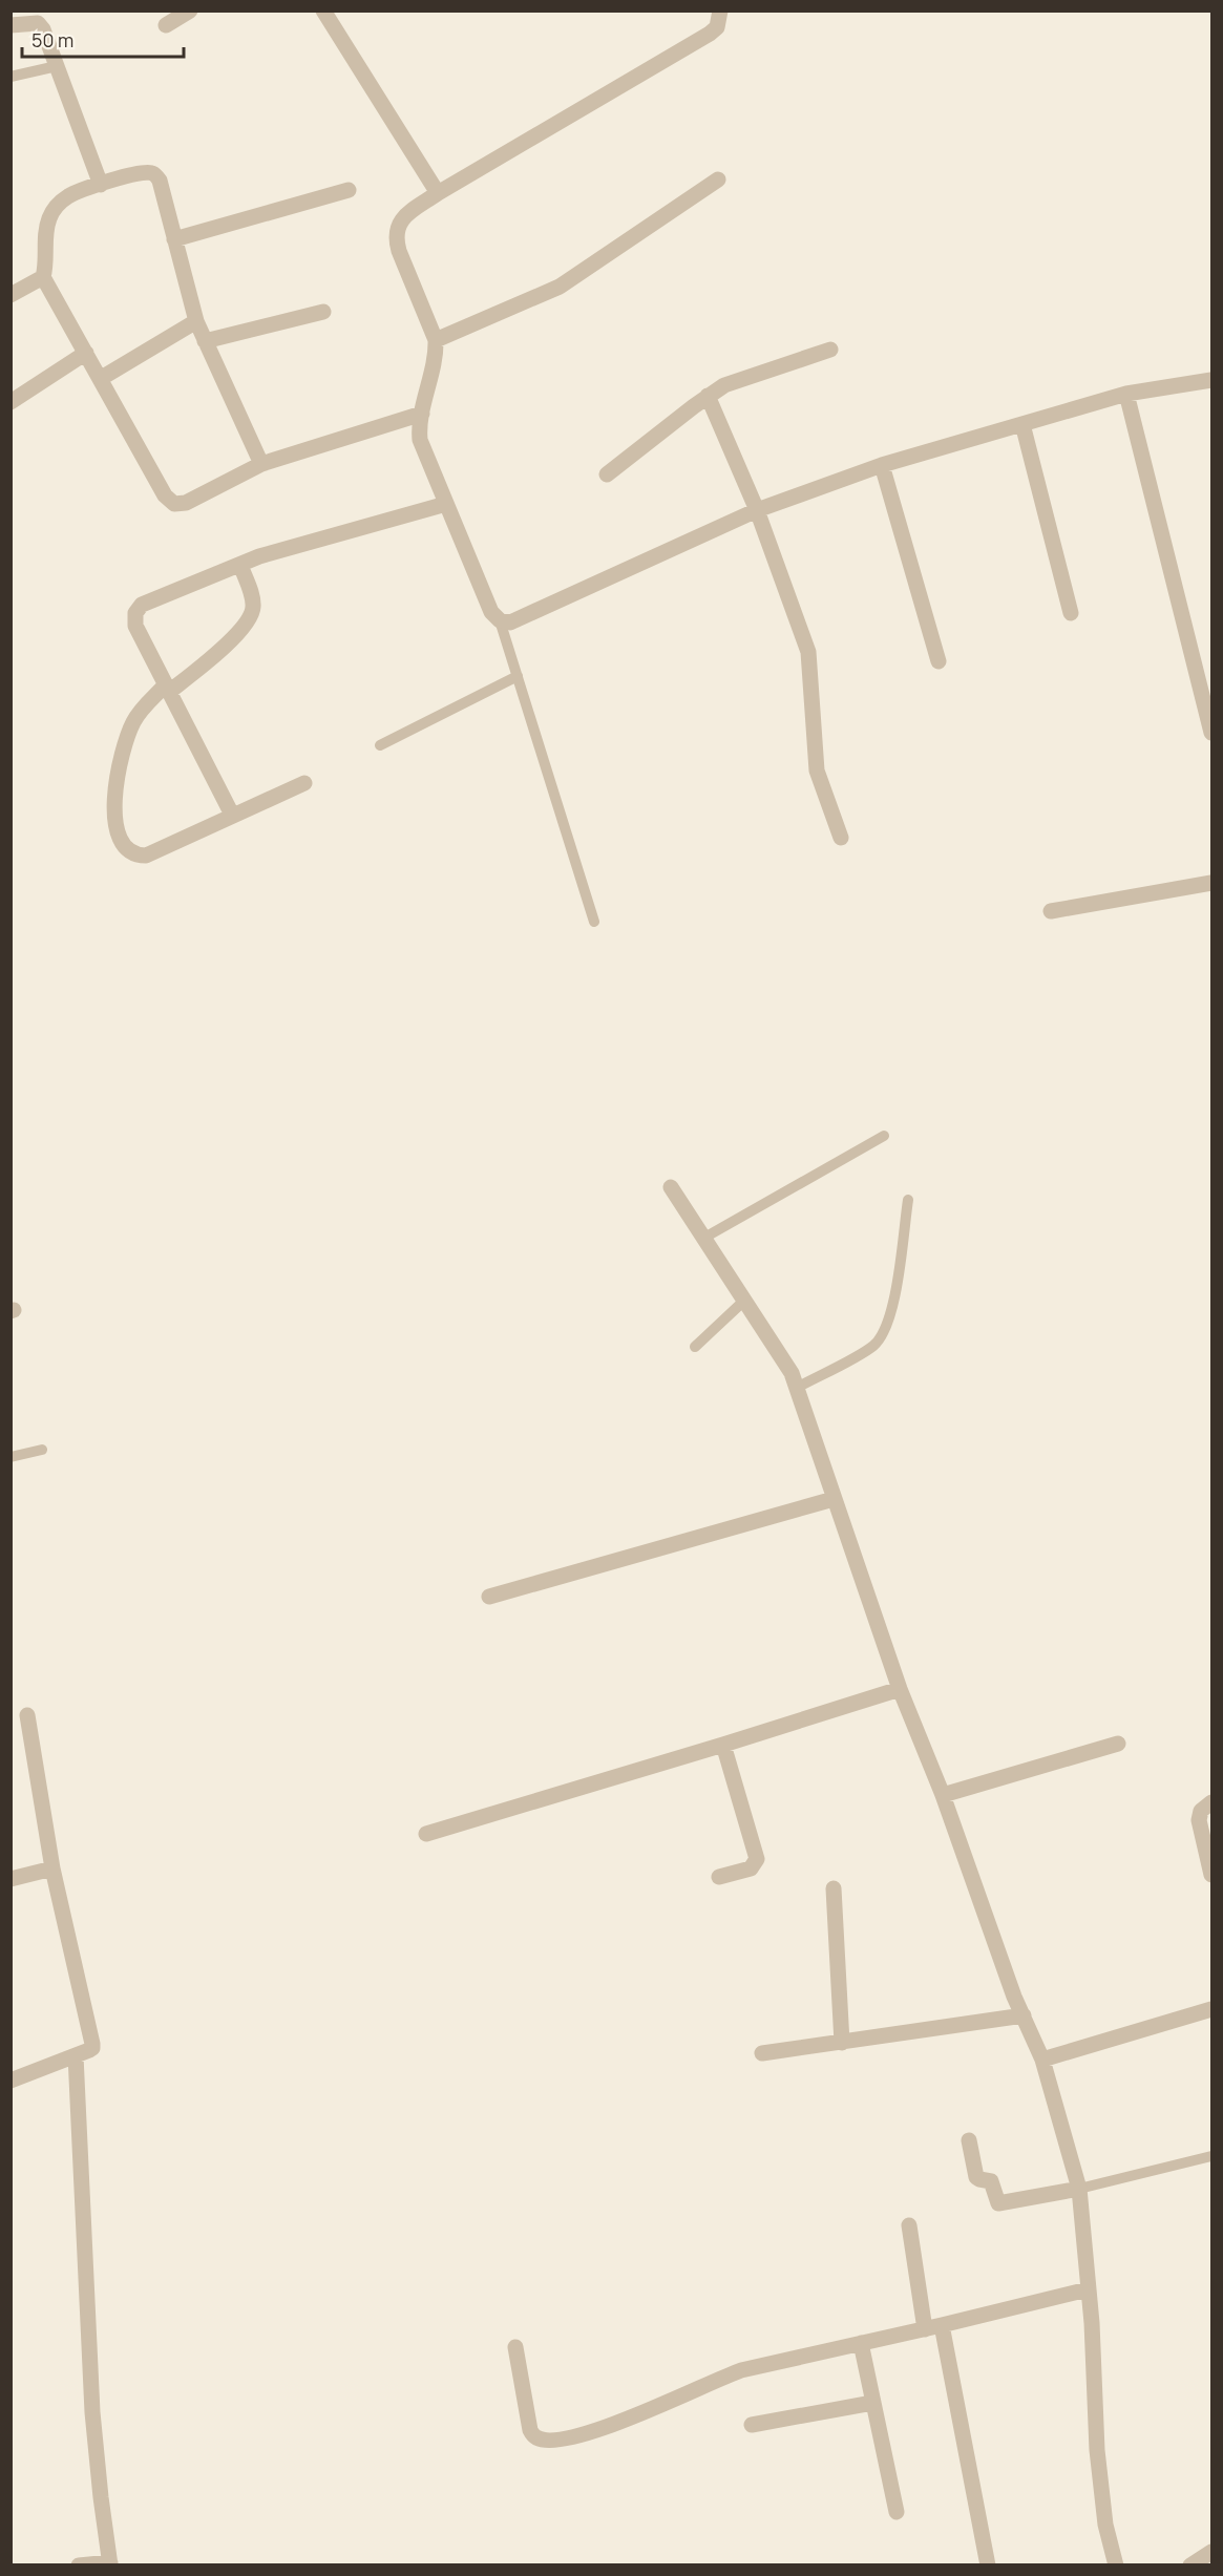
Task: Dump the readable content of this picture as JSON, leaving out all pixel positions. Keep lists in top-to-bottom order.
{
  "scale_bar": "50 m"
}
